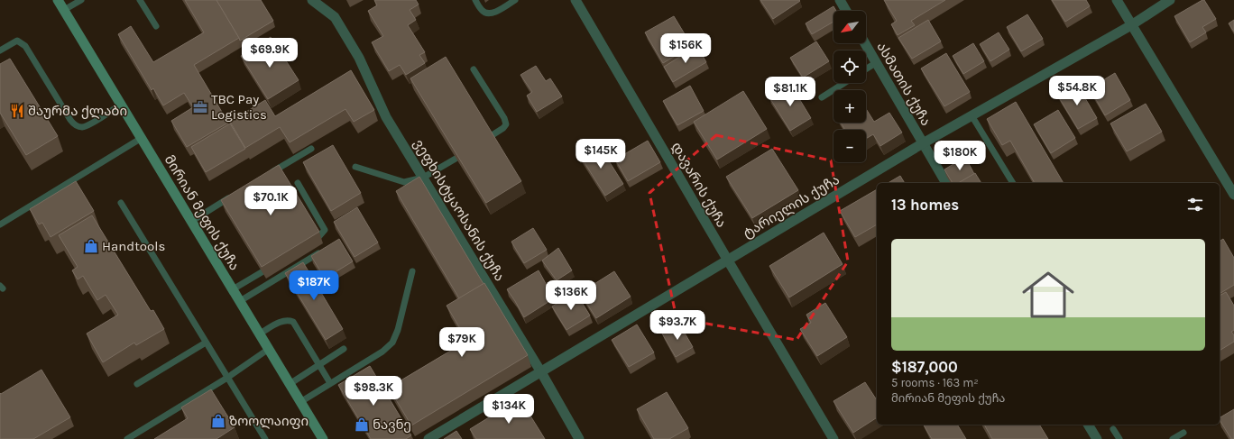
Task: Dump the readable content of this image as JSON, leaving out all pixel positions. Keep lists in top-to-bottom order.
{
  "streets": {
    "main road": ["მირიან მეფის ქუჩა"],
    "street": [
      "ასმათის ქუჩა",
      "დავარის ქუჩა",
      "ტარიელის ქუჩა",
      "ვეფხისტყაოსანის ქუჩა"
    ]
  },
  "crossings": [
    ["ასმათის ქუჩა", "ტარიელის ქუჩა"],
    ["დავარის ქუჩა", "ტარიელის ქუჩა"],
    ["ტარიელის ქუჩა", "ვეფხისტყაოსანის ქუჩა"]
  ],
  "places": {
    "office": ["TBC Pay Logistics"],
    "restaurant": ["შაურმა ქლაბი"],
    "shop": ["Handtools", "ზოოლაიფი", "ნავნე"]
  },
  "north": "bottom left",
  "page": {
    "map_buttons": ["+", "−"],
    "price": [
      "$156K",
      "$69.9K",
      "$54.8K",
      "$81.1K",
      "$145K",
      "$180K",
      "$70.1K",
      "$187K",
      "$136K",
      "$93.7K",
      "$79K",
      "$98.3K",
      "$134K"
    ],
    "heading": "13 homes",
    "list": [
      {
        "name": "$187,000",
        "note": "5 rooms · 163 m² · მირიან მეფის ქუჩა"
      }
    ]
  }
}
